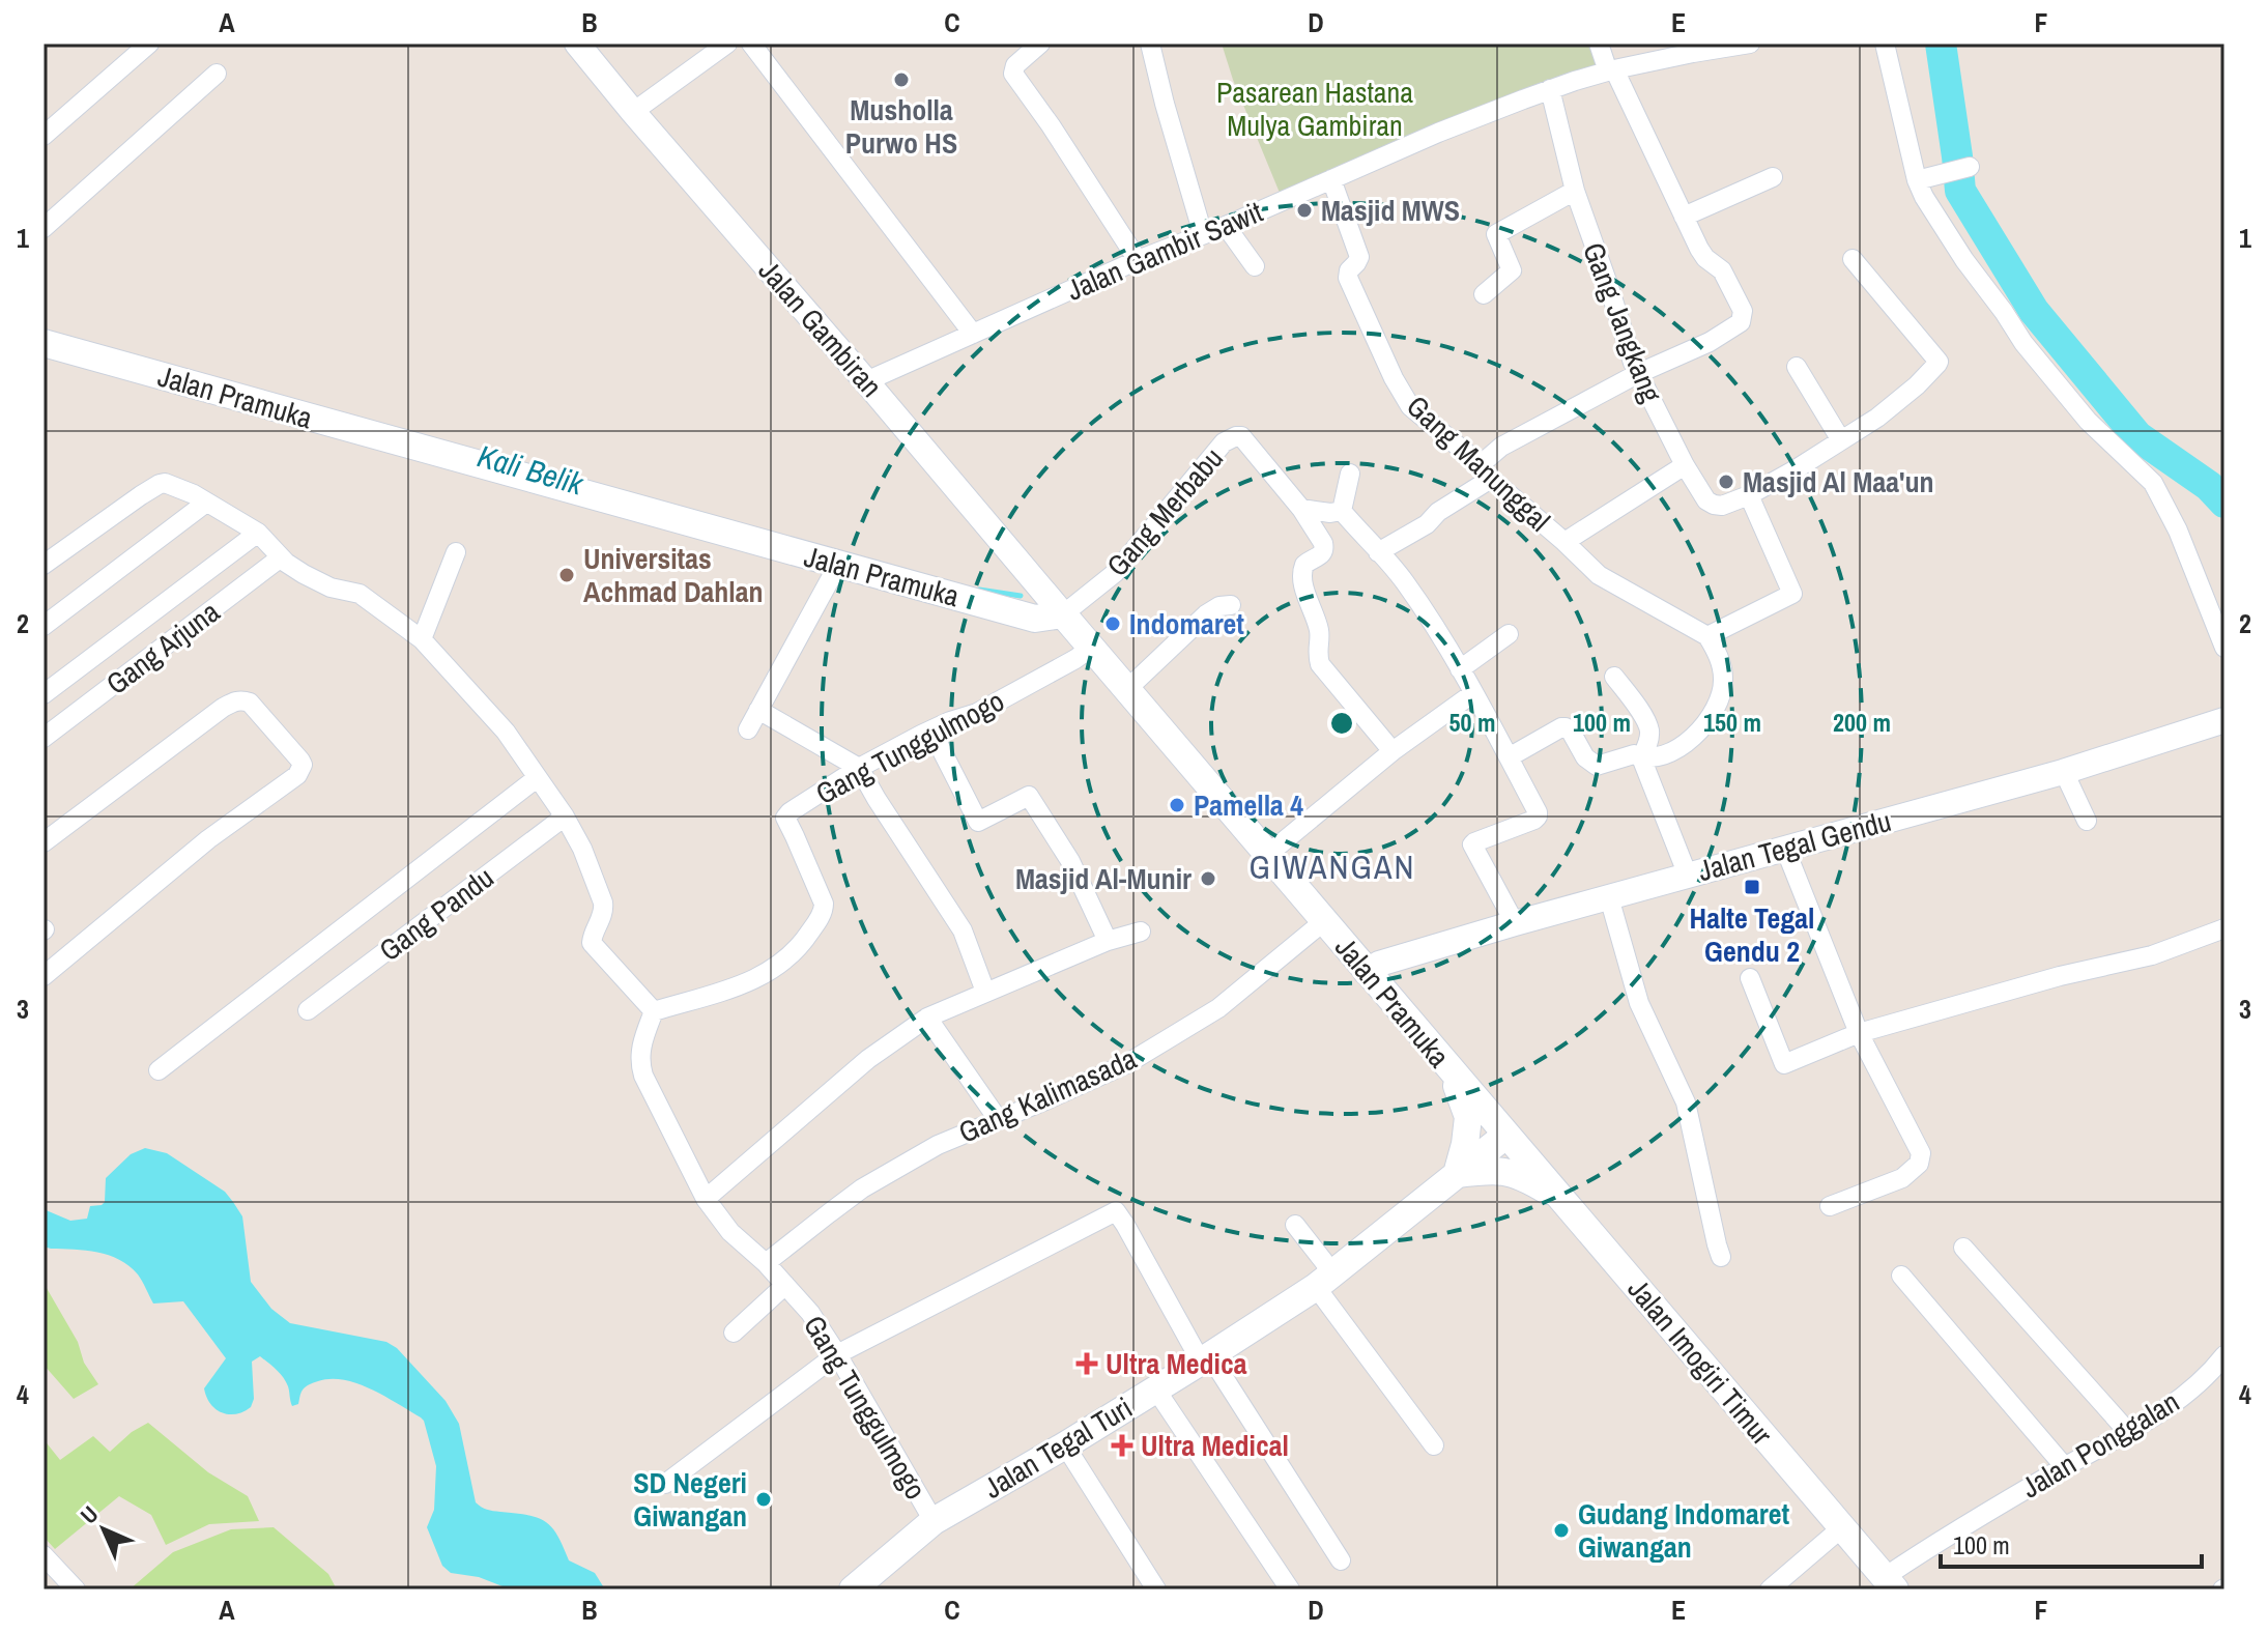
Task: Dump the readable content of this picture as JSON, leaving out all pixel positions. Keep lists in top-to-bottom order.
{
  "streets": {
    "main road": ["Jalan Pramuka", "Jalan Imogiri Timur", "Jalan Tegal Turi"],
    "street": [
      "Jalan Gambir Sawit",
      "Gang Jangkang",
      "Jalan Gambiran",
      "Gang Manunggal",
      "Gang Merbabu",
      "Gang Arjuna",
      "Gang Tunggulmogo",
      "Jalan Tegal Gendu",
      "Gang Pandu",
      "Gang Kalimasada",
      "Jalan Ponggalan"
    ]
  },
  "crossings": [
    ["Jalan Gambir Sawit", "Gang Jangkang"],
    ["Jalan Gambir Sawit", "Jalan Gambiran"],
    ["Jalan Gambir Sawit", "Gang Manunggal"],
    ["Jalan Gambiran", "Jalan Pramuka"],
    ["Jalan Gambiran", "Gang Merbabu"],
    ["Jalan Pramuka", "Gang Merbabu"],
    ["Jalan Pramuka", "Gang Tunggulmogo"],
    ["Jalan Pramuka", "Jalan Tegal Gendu"],
    ["Jalan Pramuka", "Gang Kalimasada"],
    ["Jalan Pramuka", "Jalan Imogiri Timur"],
    ["Jalan Pramuka", "Jalan Tegal Turi"],
    ["Gang Tunggulmogo", "Gang Kalimasada"],
    ["Gang Tunggulmogo", "Jalan Tegal Turi"],
    ["Jalan Imogiri Timur", "Jalan Ponggalan"],
    ["Jalan Imogiri Timur", "Jalan Tegal Turi"]
  ],
  "districts": ["GIWANGAN"],
  "water": ["Kali Belik"],
  "parks": ["Pasarean Hastana Mulya Gambiran"],
  "places": {
    "other": [
      "Musholla Purwo HS",
      "Masjid MWS",
      "Masjid Al Maa'un",
      "Universitas Achmad Dahlan",
      "Indomaret",
      "Pamella 4",
      "Masjid Al-Munir",
      "SD Negeri Giwangan",
      "Gudang Indomaret Giwangan"
    ],
    "transit": ["Halte Tegal Gendu 2"],
    "health": ["Ultra Medica", "Ultra Medical"]
  },
  "scale_bar": "100 m",
  "north": "top left",
  "grid": {
    "columns": [
      "A",
      "B",
      "C",
      "D",
      "E",
      "F"
    ],
    "rows": [
      "1",
      "2",
      "3",
      "4"
    ]
  },
  "rings": [
    "50 m",
    "100 m",
    "150 m",
    "200 m"
  ]
}
